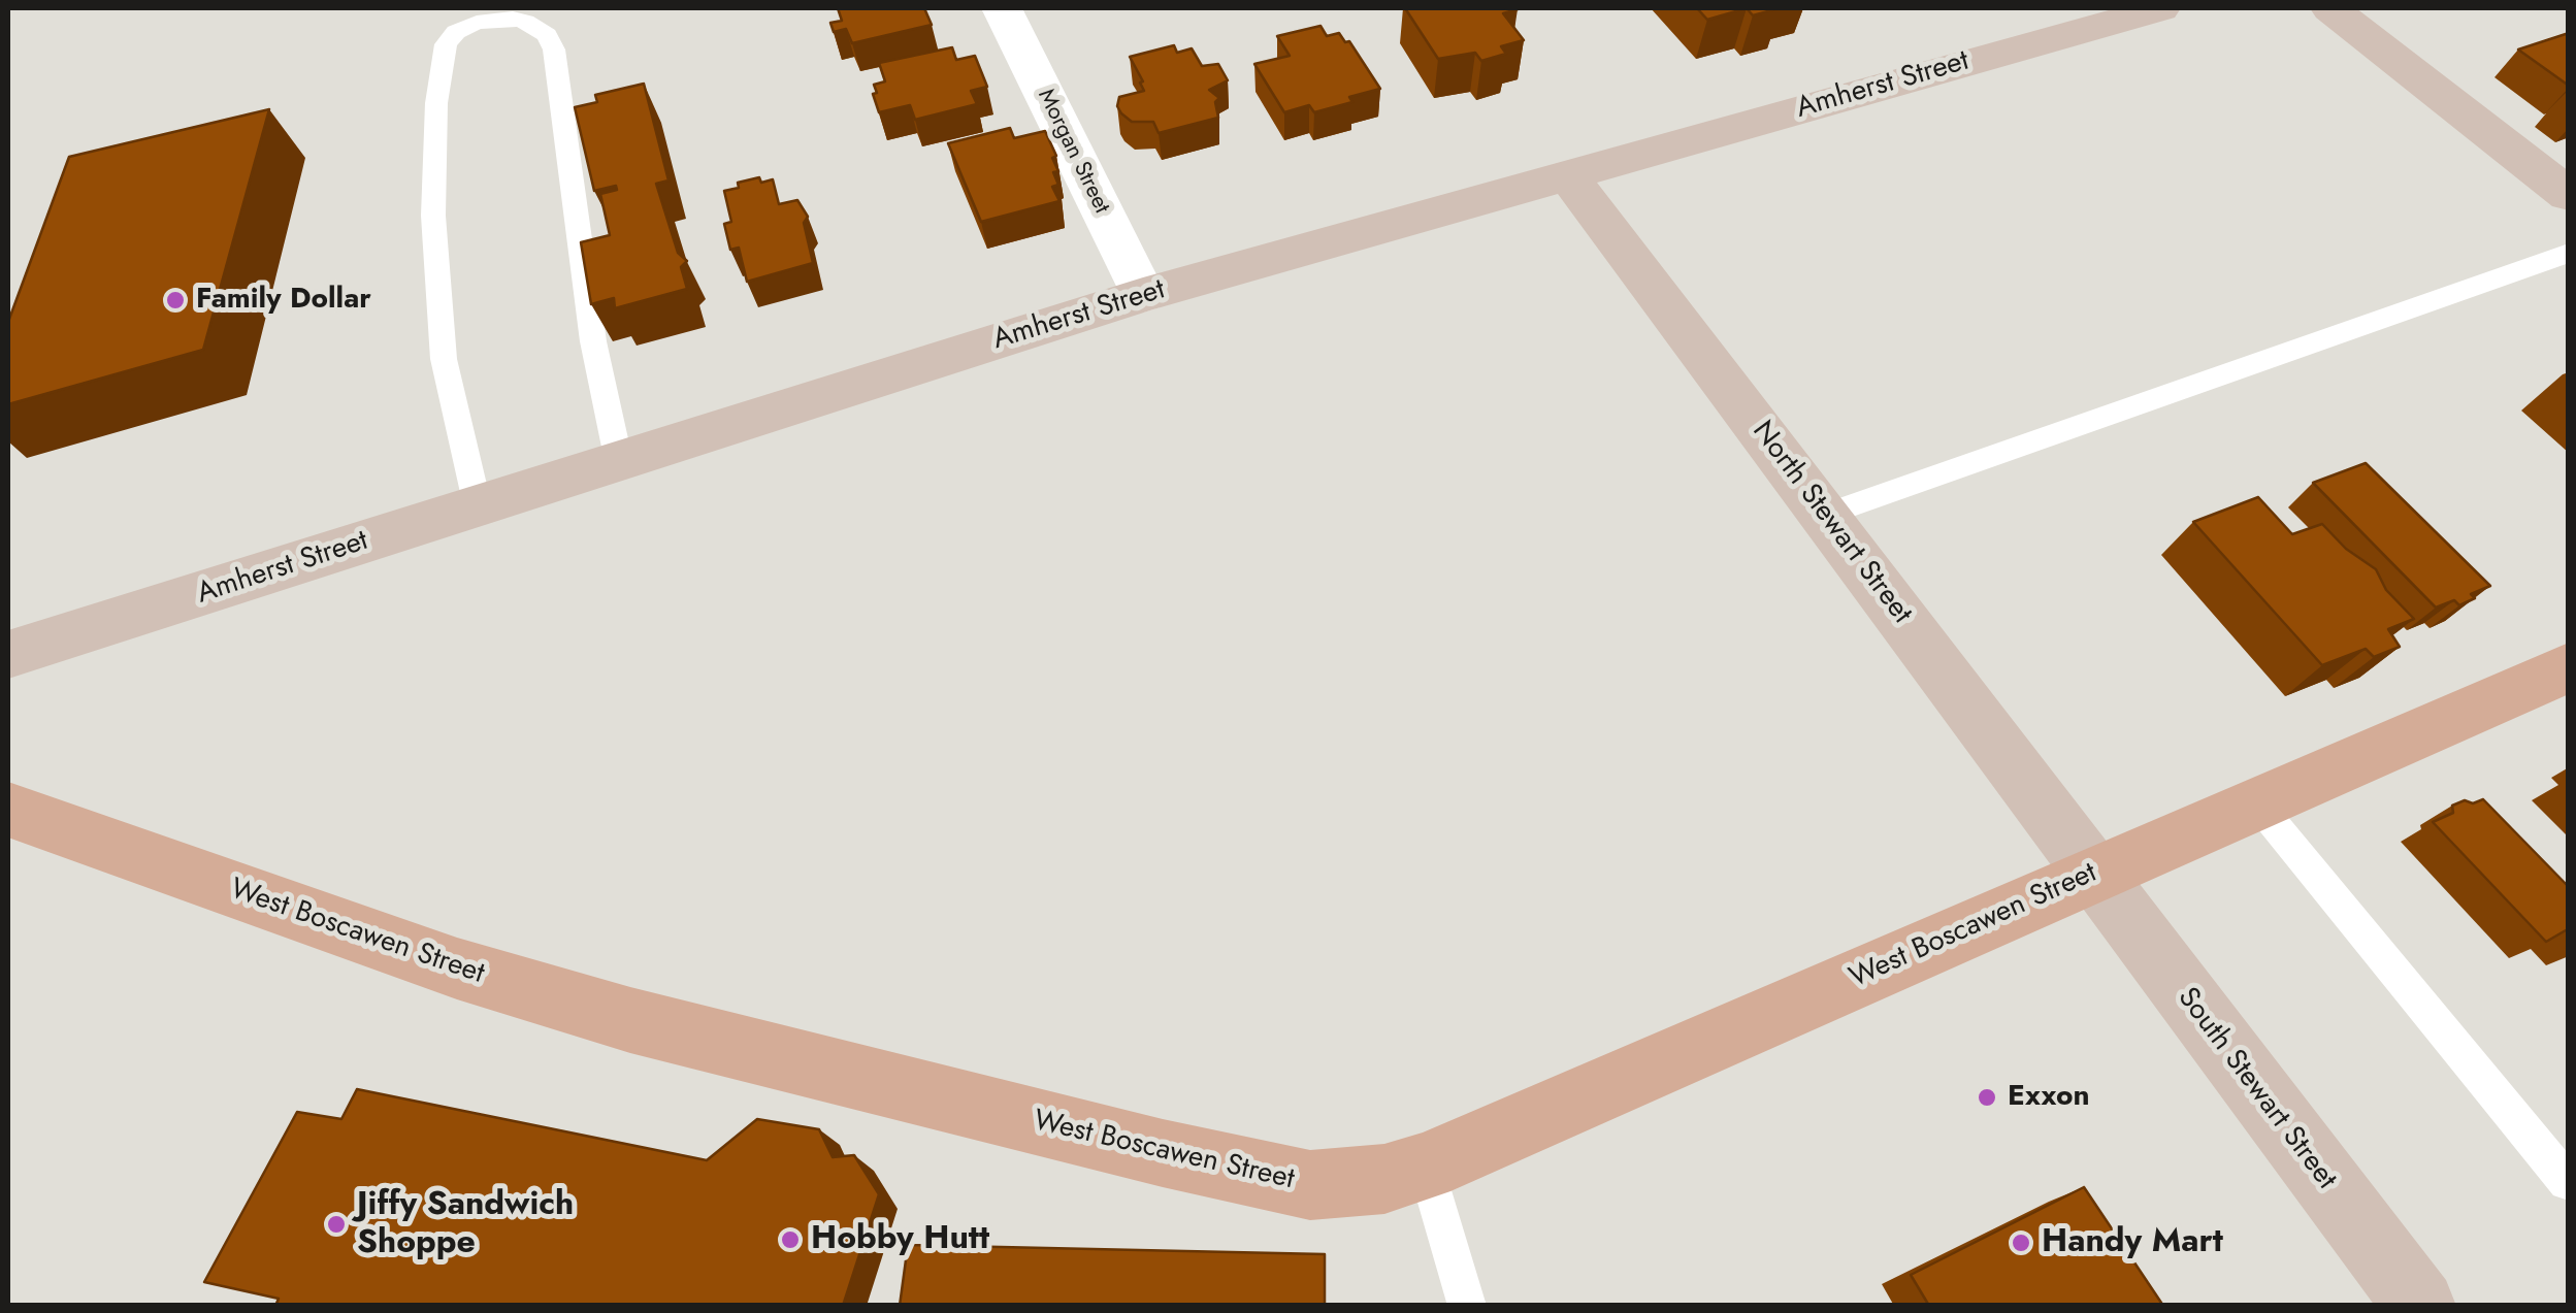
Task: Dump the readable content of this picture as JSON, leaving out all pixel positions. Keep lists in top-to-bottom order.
{
  "streets": {
    "main road": ["West Boscawen Street"],
    "street": [
      "Amherst Street",
      "Morgan Street",
      "North Stewart Street",
      "South Stewart Street"
    ]
  },
  "crossings": [
    ["Amherst Street", "Morgan Street"],
    ["Amherst Street", "North Stewart Street"],
    ["North Stewart Street", "West Boscawen Street"],
    ["North Stewart Street", "South Stewart Street"],
    ["West Boscawen Street", "South Stewart Street"]
  ],
  "places": [
    "Family Dollar",
    "Exxon",
    "Jiffy Sandwich Shoppe",
    "Hobby Hutt",
    "Handy Mart"
  ]
}
